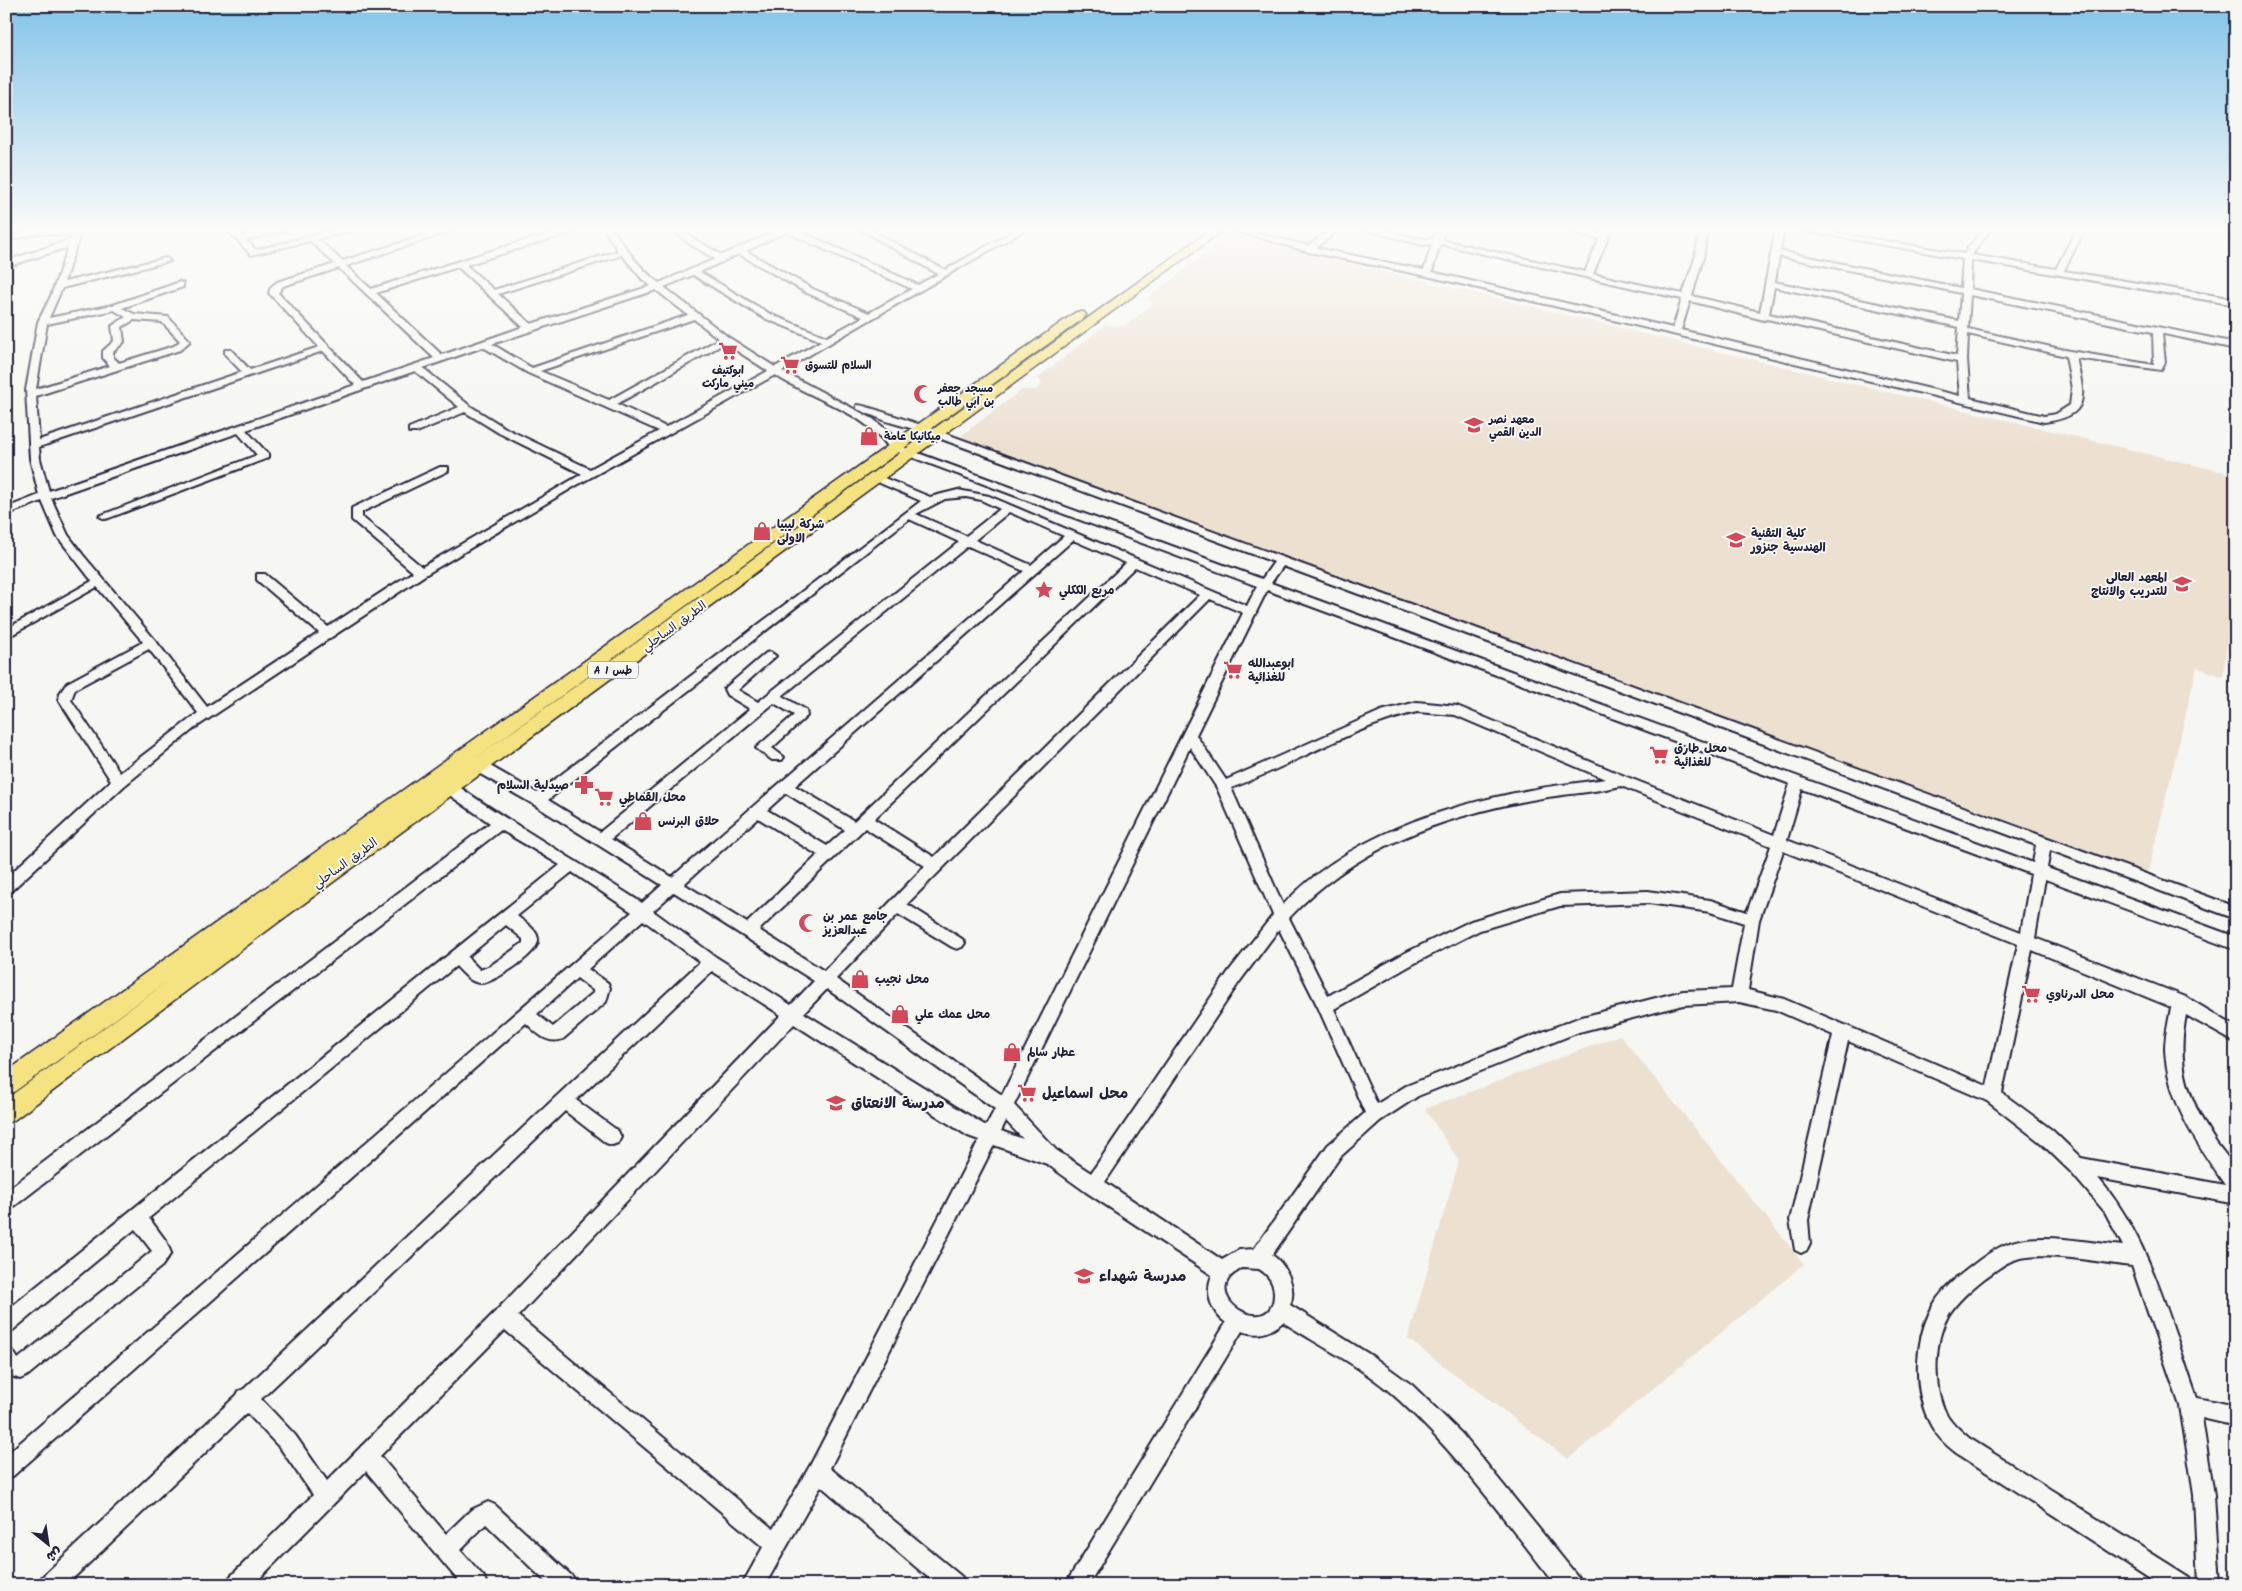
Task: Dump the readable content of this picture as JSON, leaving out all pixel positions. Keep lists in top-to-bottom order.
{
  "streets": {
    "highway": ["الطريق الساحلي", "A 1 طس"]
  },
  "places": {
    "supermarket": [
      "ابوكتيف ميني ماركت",
      "السلام للتسوق",
      "ابوعبدالله للغذائية",
      "محل طارق للغذائية",
      "محل القماطي",
      "محل الدرناوي",
      "محل اسماعيل"
    ],
    "mosque": ["مسجد جعفر بن ابي طالب", "جامع عمر بن عبدالعزيز"],
    "school or university": [
      "معهد نصر الدين القمي",
      "كلية التقنية الهندسية جنزور",
      "المعهد العالي للتدريب والانتاج",
      "مدرسة الانعتاق",
      "مدرسة شهداء"
    ],
    "shop": [
      "ميكانيكا عامة",
      "شركة ليبيا الاولى",
      "حلاق البرنس",
      "محل نجيب",
      "محل عمك علي",
      "عطار سالم"
    ],
    "place": ["مربع الككلي"],
    "pharmacy": ["صيدلية السلام"]
  },
  "north": "bottom right"
}
